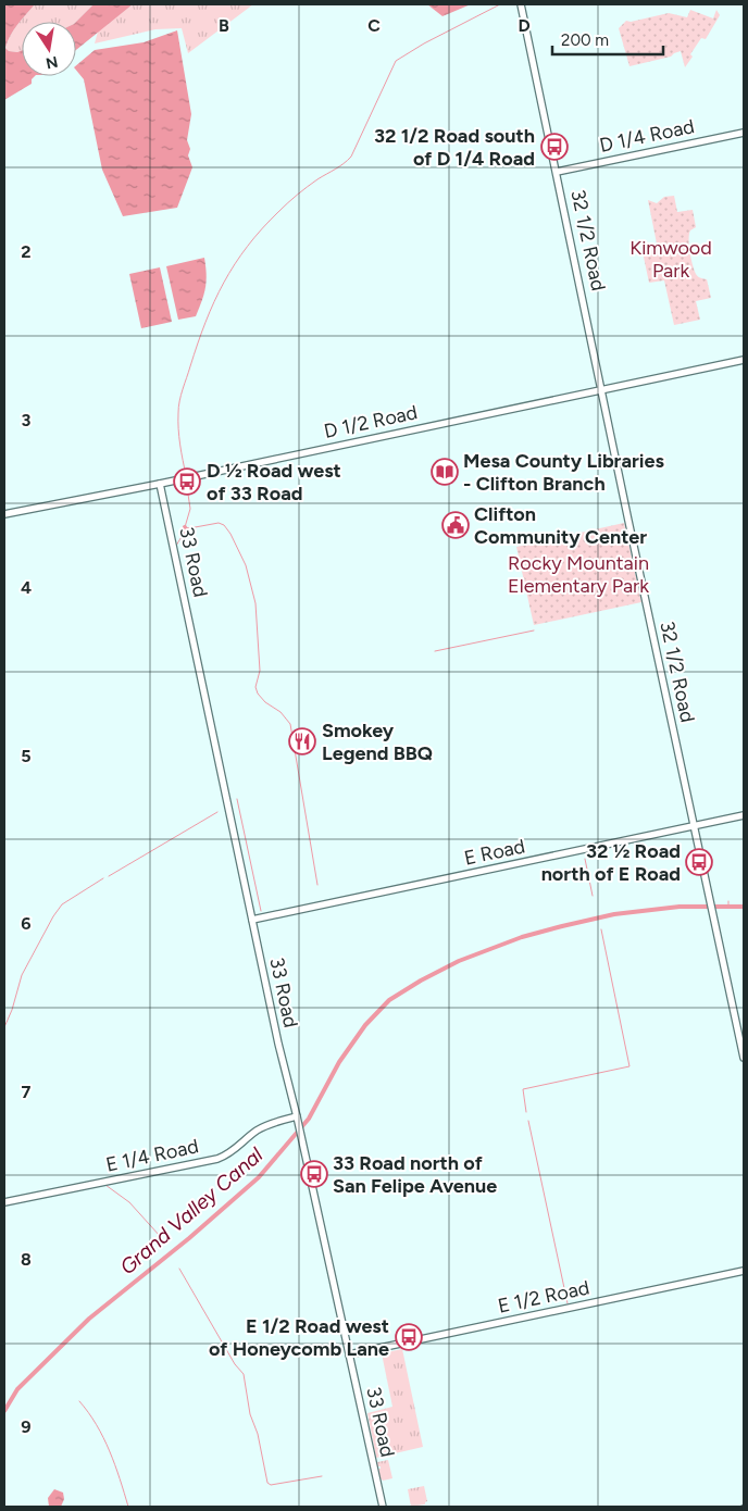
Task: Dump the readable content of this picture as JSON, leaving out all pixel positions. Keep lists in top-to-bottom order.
{
  "streets": {
    "street": [
      "D 1/4 Road",
      "32 1/2 Road",
      "D 1/2 Road",
      "33 Road",
      "E Road",
      "E 1/4 Road",
      "E 1/2 Road"
    ]
  },
  "crossings": [
    ["D 1/4 Road", "32 1/2 Road"],
    ["32 1/2 Road", "D 1/2 Road"],
    ["32 1/2 Road", "E Road"],
    ["D 1/2 Road", "33 Road"],
    ["33 Road", "E Road"],
    ["33 Road", "E 1/4 Road"],
    ["33 Road", "E 1/2 Road"]
  ],
  "water": ["Grand Valley Canal"],
  "parks": ["Kimwood Park", "Rocky Mountain Elementary Park"],
  "places": {
    "bus stop": [
      "32 1/2 Road south of D 1/4 Road",
      "D ½ Road west of 33 Road",
      "32 ½ Road north of E Road",
      "33 Road north of San Felipe Avenue",
      "E 1/2 Road west of Honeycomb Lane"
    ],
    "library": ["Mesa County Libraries - Clifton Branch"],
    "public building": ["Clifton Community Center"],
    "restaurant": ["Smokey Legend BBQ"]
  },
  "scale_bar": "200 m",
  "north": "bottom",
  "grid": {
    "columns": ["B", "C", "D"],
    "rows": [
      "2",
      "3",
      "4",
      "5",
      "6",
      "7",
      "8",
      "9"
    ]
  }
}
